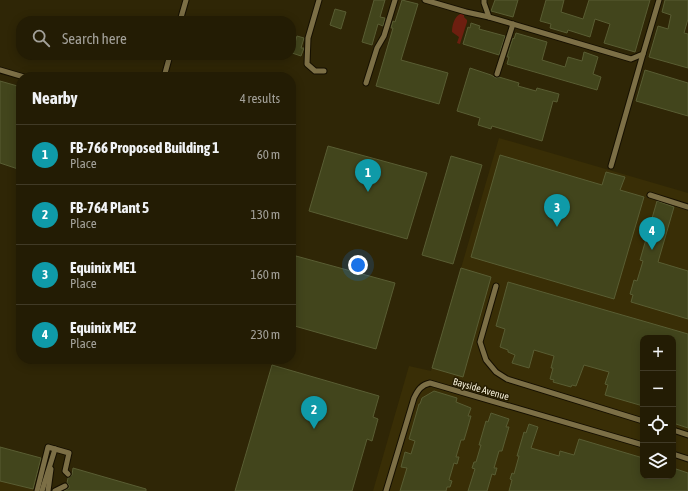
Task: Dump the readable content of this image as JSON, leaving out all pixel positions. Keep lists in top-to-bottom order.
{
  "streets": {
    "lane": ["Bayside Avenue"]
  },
  "page": {
    "search": "Search here",
    "heading": ["Nearby", "4 results"],
    "list": [
      {
        "mark": "1",
        "name": "FB-766 Proposed Building 1",
        "note": "Place",
        "value": "60 m"
      },
      {
        "mark": "2",
        "name": "FB-764 Plant 5",
        "note": "Place",
        "value": "130 m"
      },
      {
        "mark": "3",
        "name": "Equinix ME1",
        "note": "Place",
        "value": "160 m"
      },
      {
        "mark": "4",
        "name": "Equinix ME2",
        "note": "Place",
        "value": "230 m"
      }
    ],
    "pins": [
      "1",
      "3",
      "4",
      "2"
    ],
    "map_buttons": ["+", "−"]
  }
}
